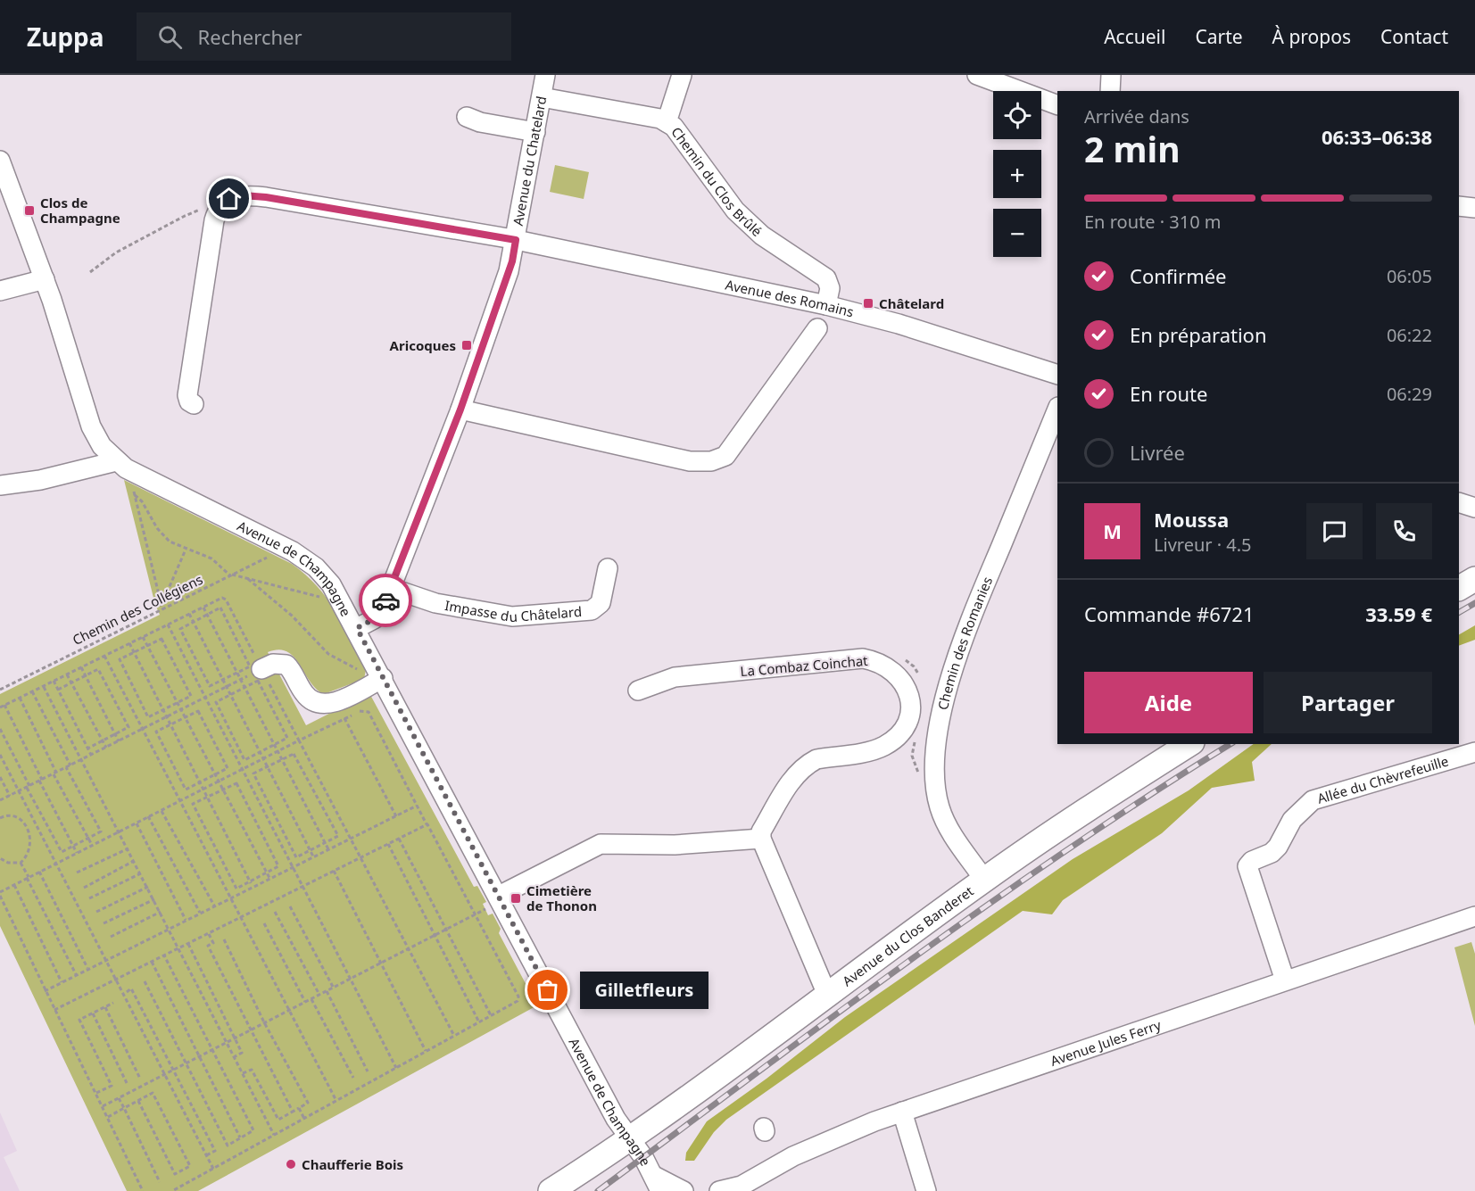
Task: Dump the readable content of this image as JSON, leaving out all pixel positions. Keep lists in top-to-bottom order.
{
  "streets": {
    "main road": ["Avenue du Clos Banderet"],
    "street": [
      "Avenue du Chatelard",
      "Chemin du Clos Brûlé",
      "Avenue des Romains",
      "Avenue de Champagne",
      "Impasse du Châtelard",
      "Chemin des Romanies",
      "La Combaz Coinchat",
      "Allée du Chèvrefeuille",
      "Avenue Jules Ferry"
    ],
    "path": ["Chemin des Collégiens"]
  },
  "crossings": [
    ["Avenue du Chatelard", "Chemin du Clos Brûlé"],
    ["Avenue du Chatelard", "Avenue des Romains"],
    ["Avenue du Chatelard", "Avenue de Champagne"],
    ["Avenue du Chatelard", "Impasse du Châtelard"],
    ["Chemin du Clos Brûlé", "Avenue des Romains"],
    ["Avenue de Champagne", "Chemin des Collégiens"],
    ["Avenue de Champagne", "Avenue du Clos Banderet"],
    ["Chemin des Romanies", "Avenue du Clos Banderet"],
    ["Allée du Chèvrefeuille", "Avenue Jules Ferry"]
  ],
  "places": {
    "transit": [
      "Clos de Champagne",
      "Châtelard",
      "Aricoques",
      "Cimetière de Thonon"
    ],
    "other": ["Gilletfleurs", "Chaufferie Bois"]
  },
  "page": {
    "header": "Zuppa",
    "search": "Rechercher",
    "nav": [
      "Accueil",
      "Carte",
      "À propos",
      "Contact"
    ],
    "map_buttons": ["+", "−"],
    "heading": ["2 min", "Arrivée dans", "06:33–06:38"],
    "panel": [
      "Moussa",
      "Livreur · 4.5",
      "Commande #6721",
      "33.59 €"
    ],
    "bar": "En route · 310 m",
    "list": [
      ["Confirmée", "06:05"],
      ["En préparation", "06:22"],
      ["En route", "06:29"],
      "Livrée"
    ],
    "round": "M",
    "buttons": ["Aide", "Partager"],
    "bubble": "Gilletfleurs"
  }
}
